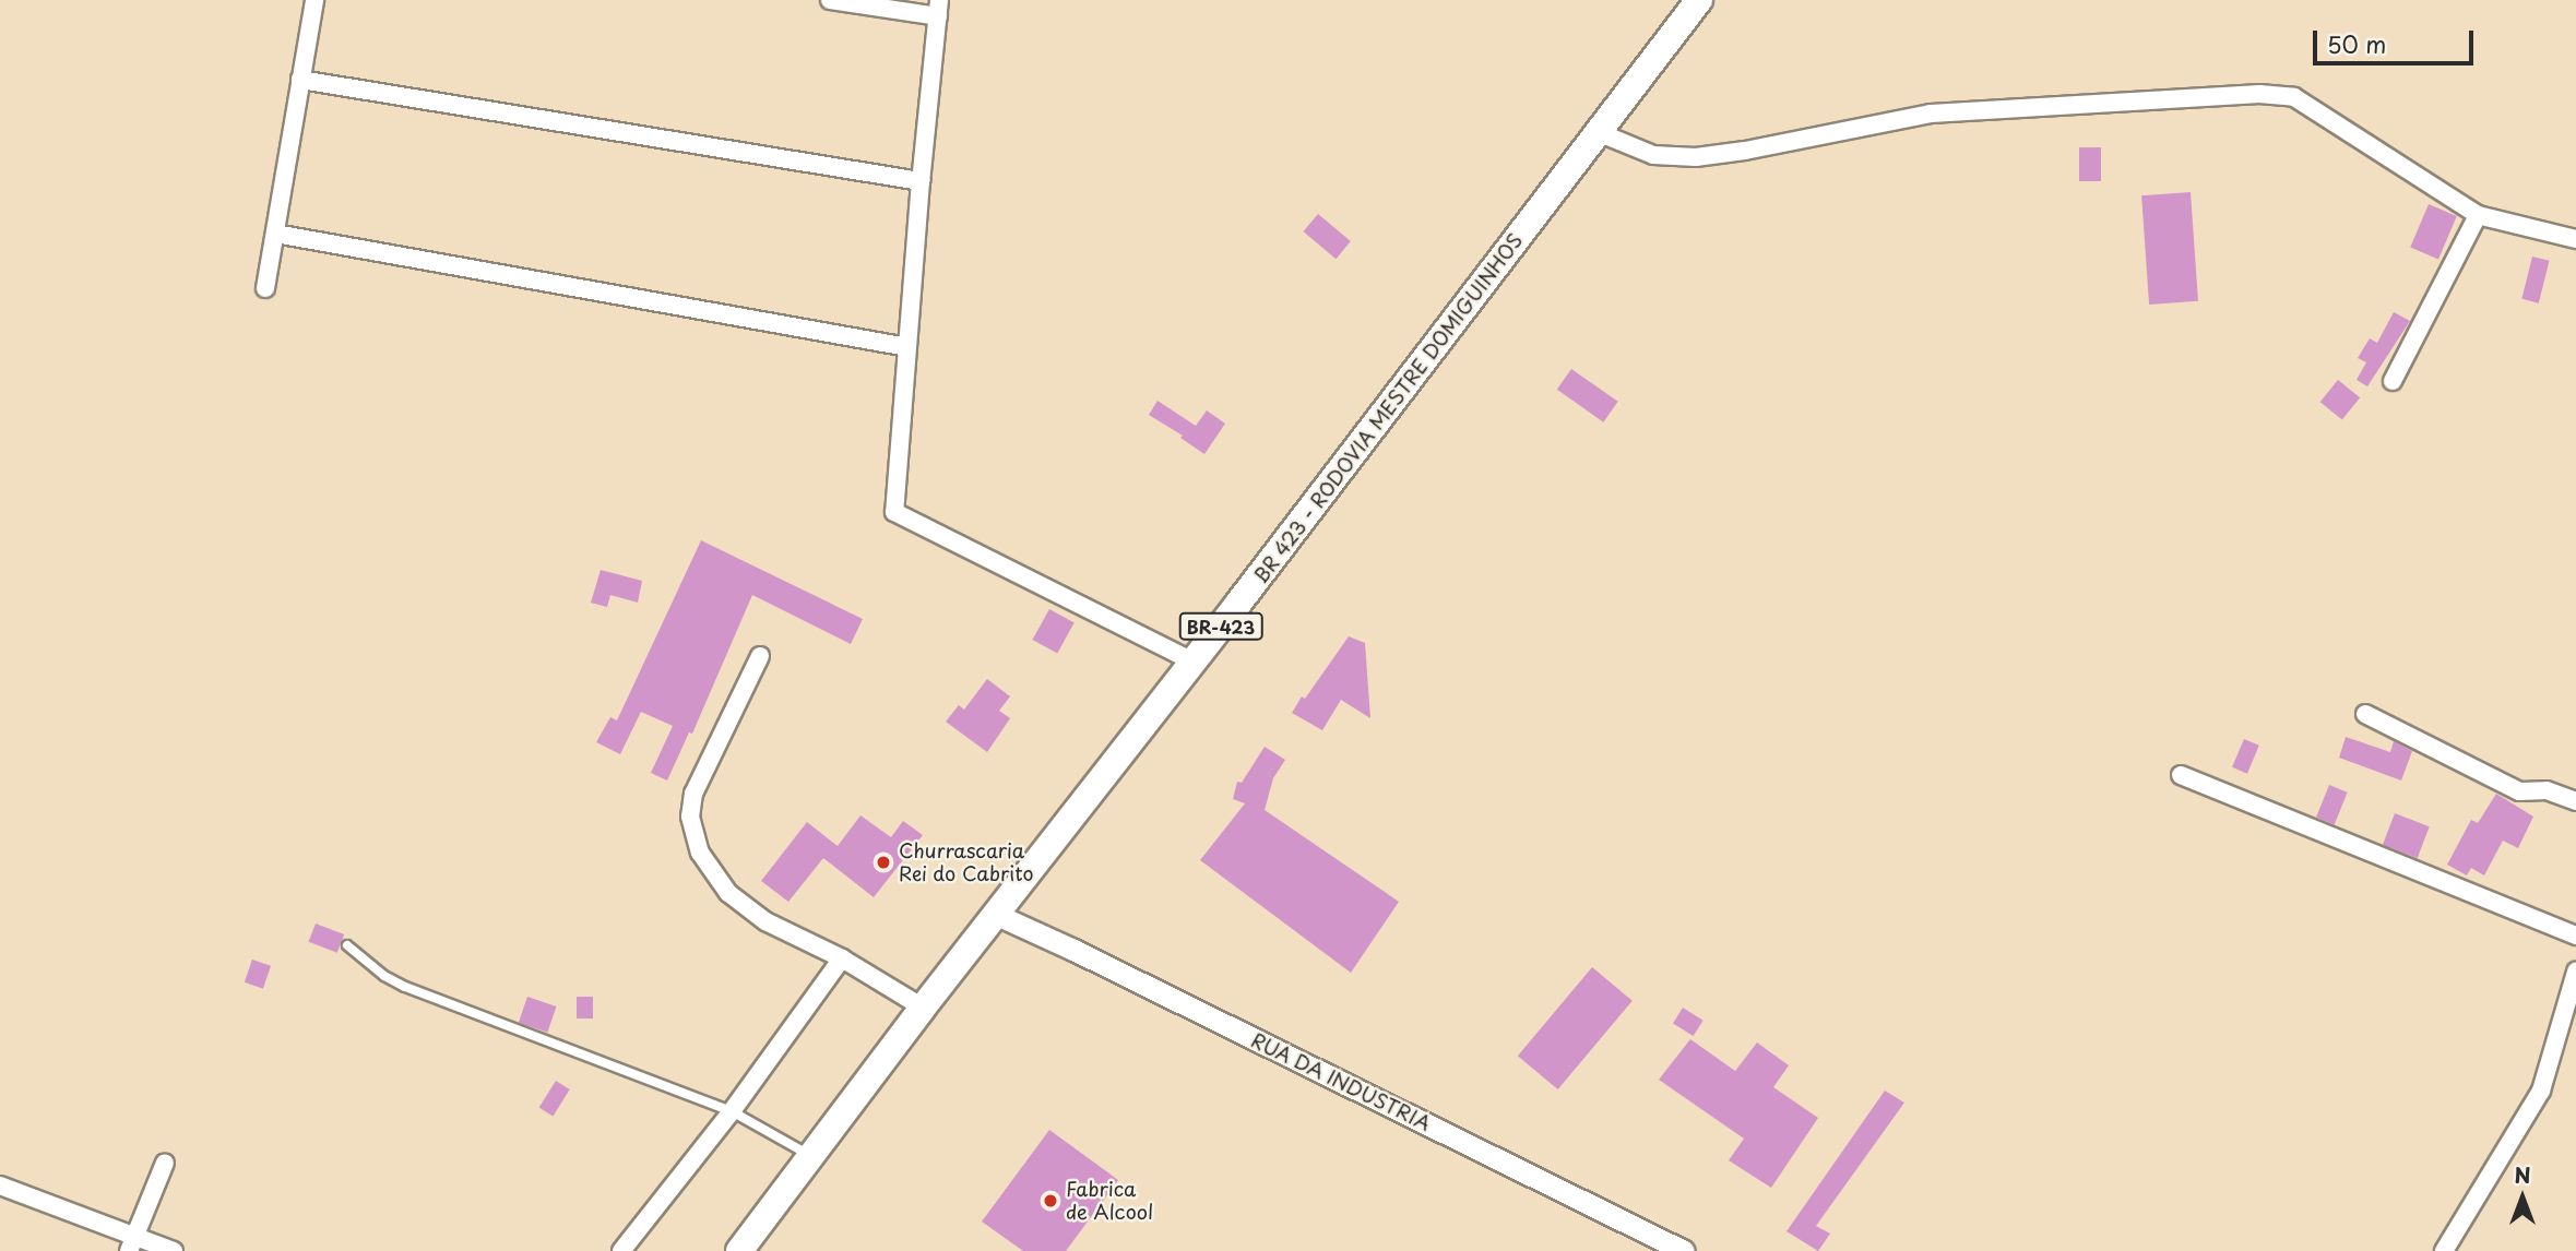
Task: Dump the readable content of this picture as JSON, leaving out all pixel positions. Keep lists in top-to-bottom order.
{
  "streets": {
    "main road": ["BR 423 - RODOVIA MESTRE DOMIGUINHOS", "BR-423"],
    "street": ["RUA DA INDUSTRIA"]
  },
  "crossings": [
    ["BR 423 - RODOVIA MESTRE DOMIGUINHOS", "RUA DA INDUSTRIA"]
  ],
  "places": ["Churrascaria Rei do Cabrito", "Fabrica de Alcool"],
  "scale_bar": "50 m",
  "north": "top"
}
